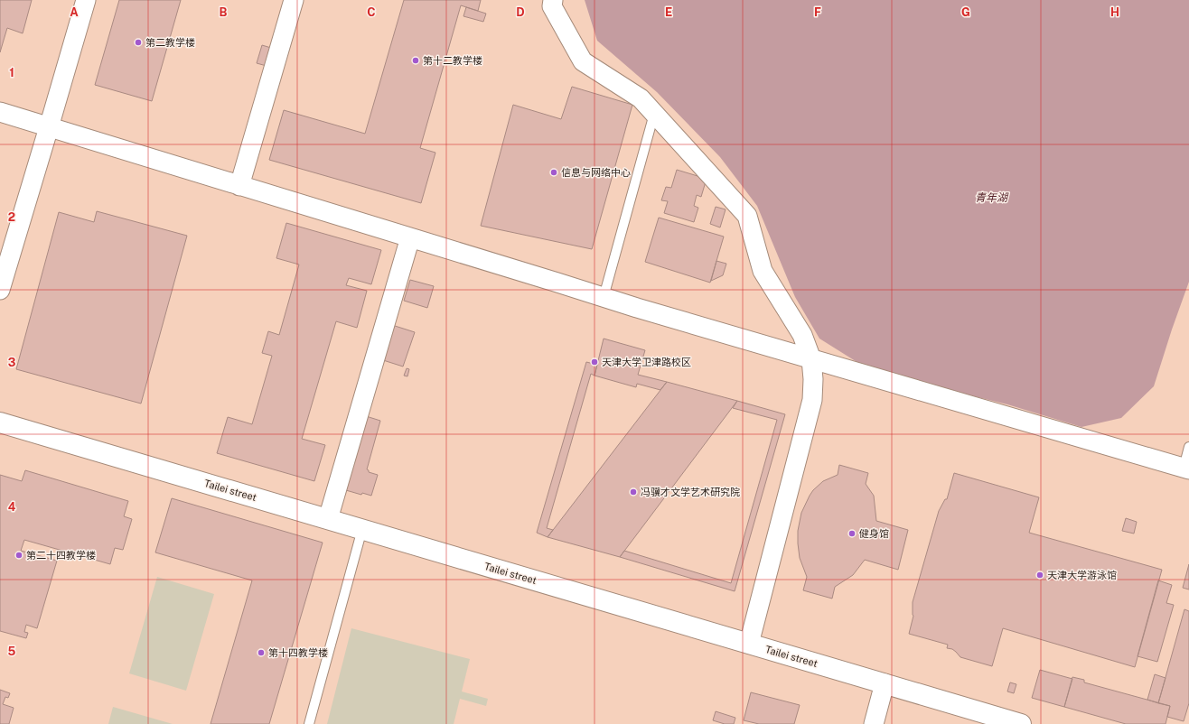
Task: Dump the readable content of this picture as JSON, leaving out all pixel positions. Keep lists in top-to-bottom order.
{
  "streets": {
    "street": ["Tailei street"]
  },
  "water": ["青年湖"],
  "places": [
    "第二教学楼",
    "第十二教学楼",
    "信息与网络中心",
    "天津大学卫津路校区",
    "冯骥才文学艺术研究院",
    "健身馆",
    "第二十四教学楼",
    "天津大学游泳馆",
    "第十四教学楼"
  ],
  "grid": {
    "columns": [
      "A",
      "B",
      "C",
      "D",
      "E",
      "F",
      "G",
      "H"
    ],
    "rows": [
      "1",
      "2",
      "3",
      "4",
      "5"
    ]
  }
}
